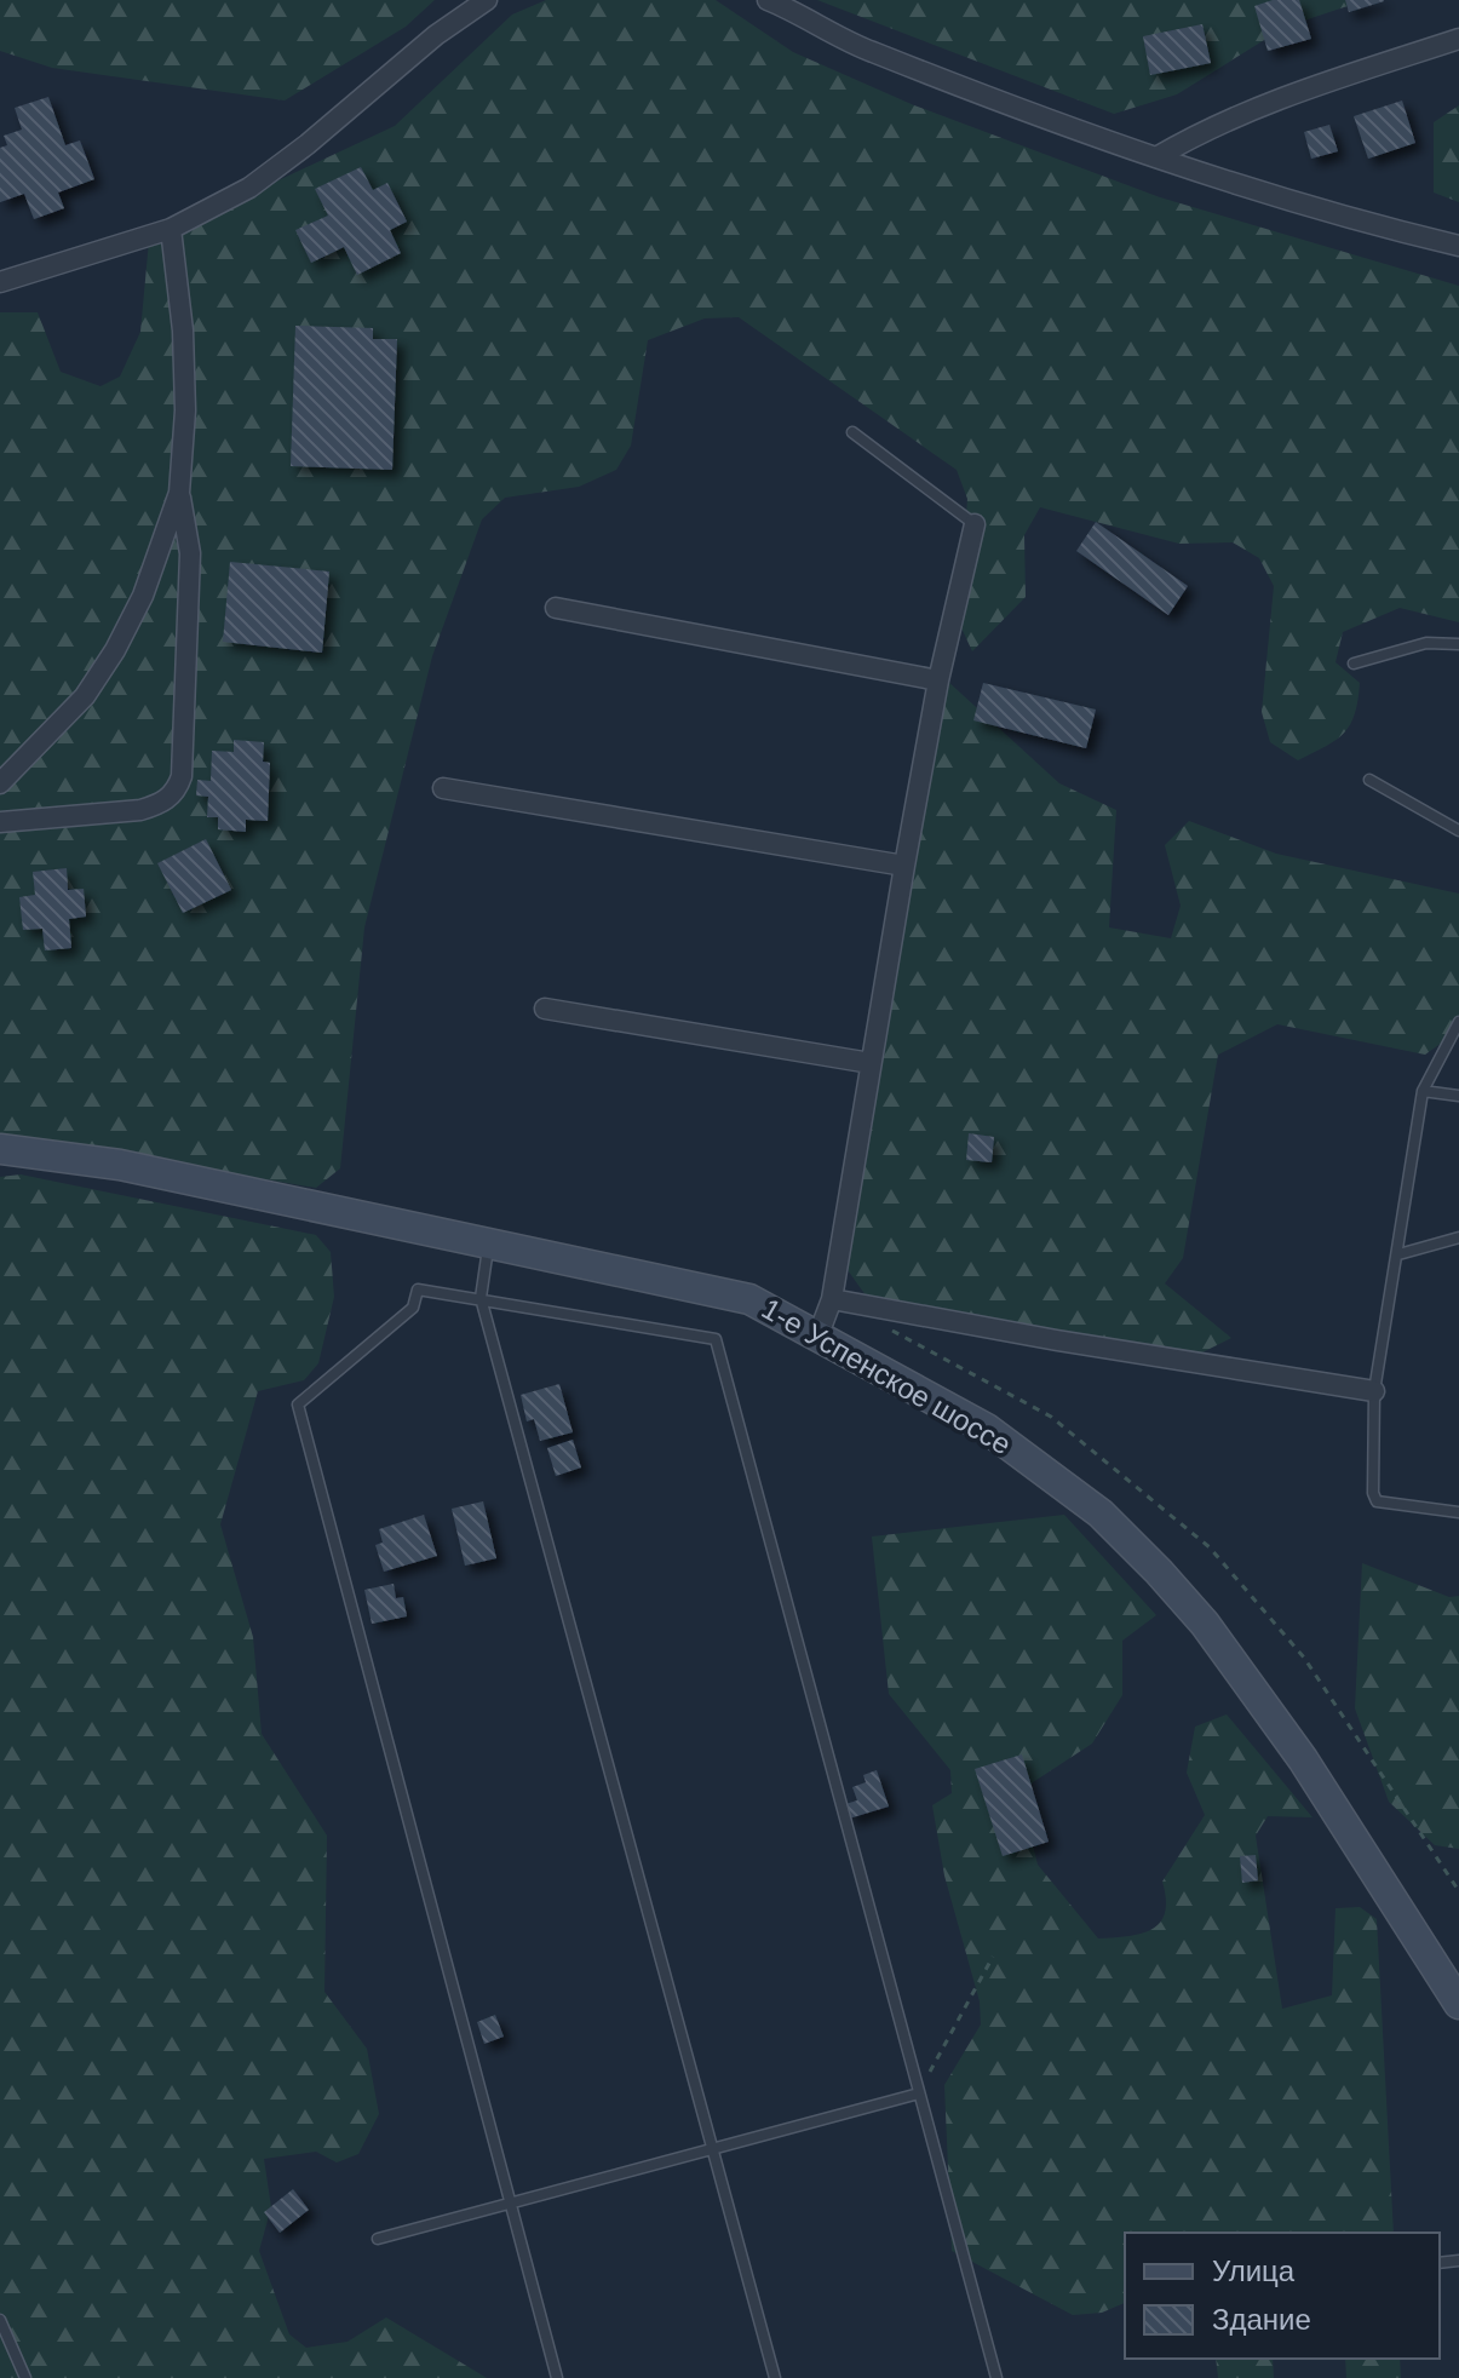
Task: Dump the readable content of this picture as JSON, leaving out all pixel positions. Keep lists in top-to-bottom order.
{
  "streets": {
    "main road": ["1-е Успенское шоссе"]
  },
  "legend": ["Улица", "Здание"]
}
